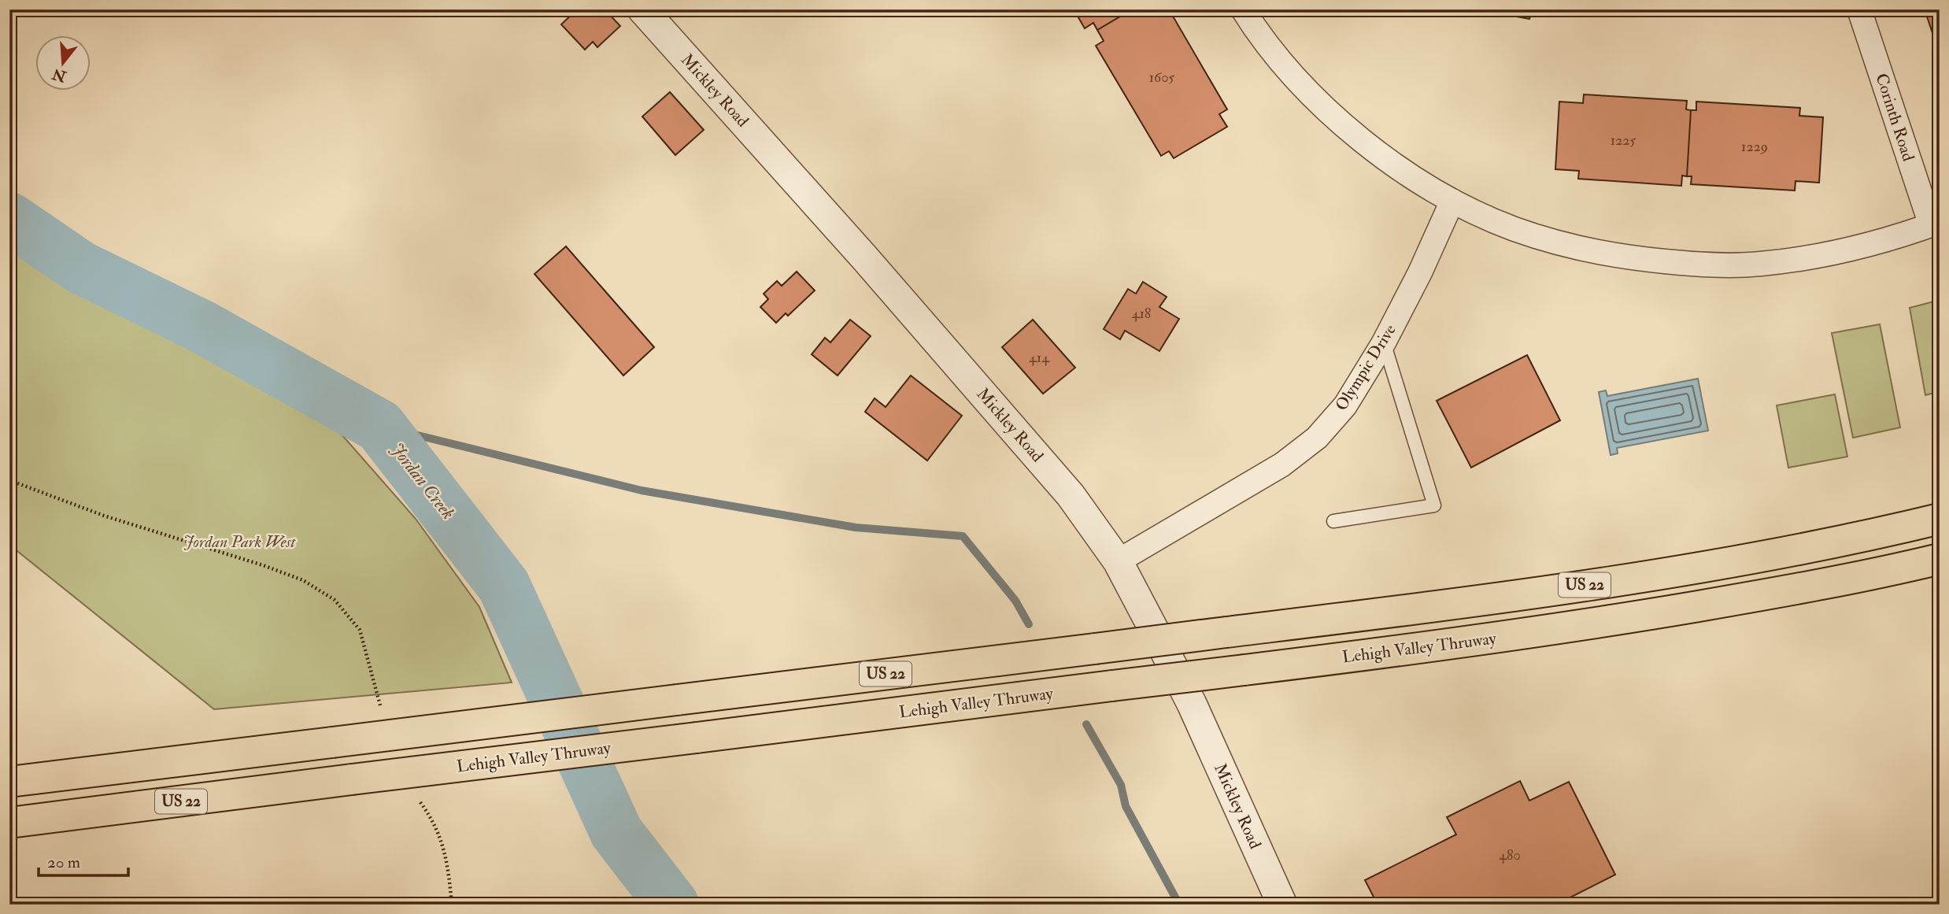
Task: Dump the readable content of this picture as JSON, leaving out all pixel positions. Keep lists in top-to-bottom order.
{
  "streets": {
    "highway": ["US 22", "Lehigh Valley Thruway"],
    "street": ["Mickley Road", "Corinth Road", "Olympic Drive"]
  },
  "crossings": [
    ["Mickley Road", "Olympic Drive"]
  ],
  "water": ["Jordan Creek"],
  "parks": ["Jordan Park West"],
  "house_numbers": [
    "1605",
    "1225",
    "1229",
    "418",
    "414",
    "480"
  ],
  "scale_bar": "20 m",
  "north": "bottom"
}
